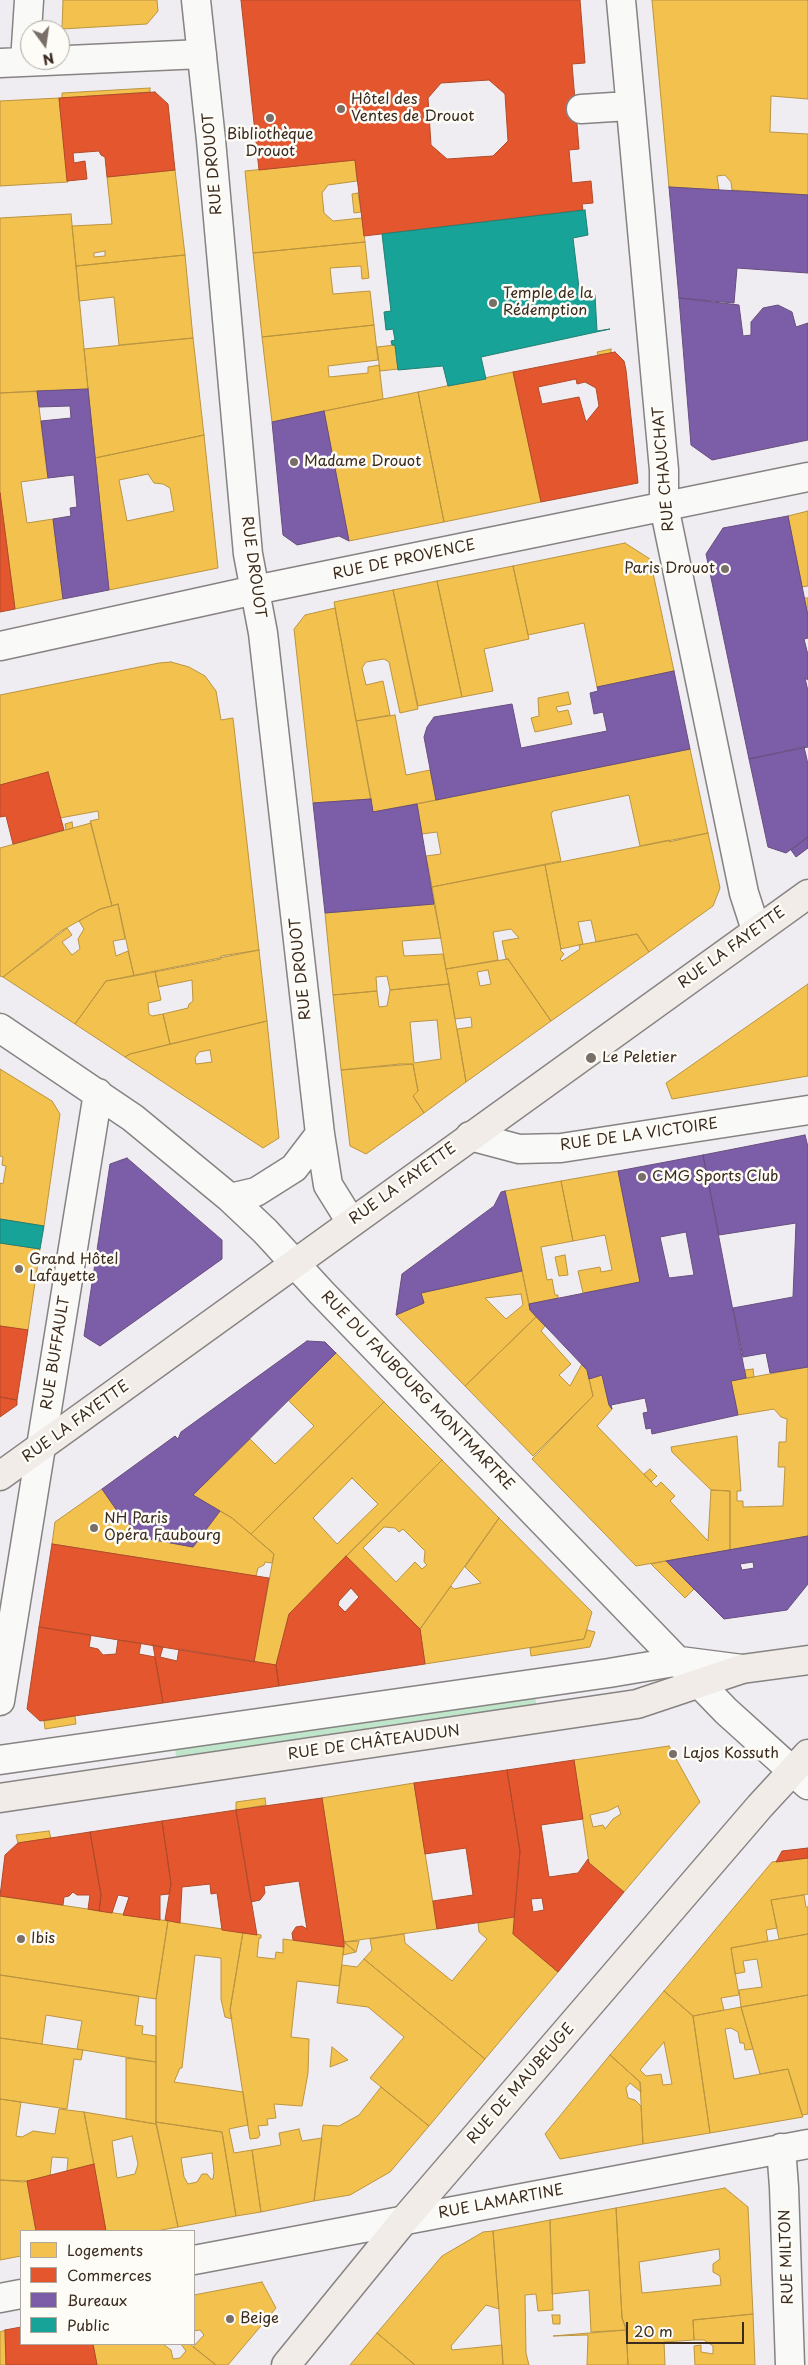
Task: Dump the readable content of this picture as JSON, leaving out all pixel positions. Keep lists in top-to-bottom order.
{
  "streets": {
    "main road": ["RUE LA FAYETTE", "RUE DE CHÂTEAUDUN", "RUE DE MAUBEUGE"],
    "street": [
      "RUE DROUOT",
      "RUE CHAUCHAT",
      "RUE DE PROVENCE",
      "RUE DE LA VICTOIRE",
      "RUE BUFFAULT",
      "RUE DU FAUBOURG MONTMARTRE",
      "RUE LAMARTINE",
      "RUE MILTON"
    ]
  },
  "crossings": [
    ["RUE DROUOT", "RUE DE PROVENCE"],
    ["RUE DROUOT", "RUE LA FAYETTE"],
    ["RUE CHAUCHAT", "RUE DE PROVENCE"],
    ["RUE CHAUCHAT", "RUE LA FAYETTE"],
    ["RUE LA FAYETTE", "RUE DE LA VICTOIRE"],
    ["RUE LA FAYETTE", "RUE BUFFAULT"],
    ["RUE LA FAYETTE", "RUE DU FAUBOURG MONTMARTRE"],
    ["RUE BUFFAULT", "RUE DU FAUBOURG MONTMARTRE"],
    ["RUE DU FAUBOURG MONTMARTRE", "RUE DE CHÂTEAUDUN"],
    ["RUE DU FAUBOURG MONTMARTRE", "RUE DE MAUBEUGE"],
    ["RUE DE MAUBEUGE", "RUE LAMARTINE"],
    ["RUE LAMARTINE", "RUE MILTON"]
  ],
  "places": [
    "Hôtel des Ventes de Drouot",
    "Bibliothèque Drouot",
    "Temple de la Rédemption",
    "Madame Drouot",
    "Paris Drouot",
    "Le Peletier",
    "CMG Sports Club",
    "Grand Hôtel Lafayette",
    "NH Paris Opéra Faubourg",
    "Lajos Kossuth",
    "Ibis",
    "Beige"
  ],
  "legend": [
    "Logements",
    "Commerces",
    "Bureaux",
    "Public"
  ],
  "scale_bar": "20 m",
  "north": "bottom"
}
